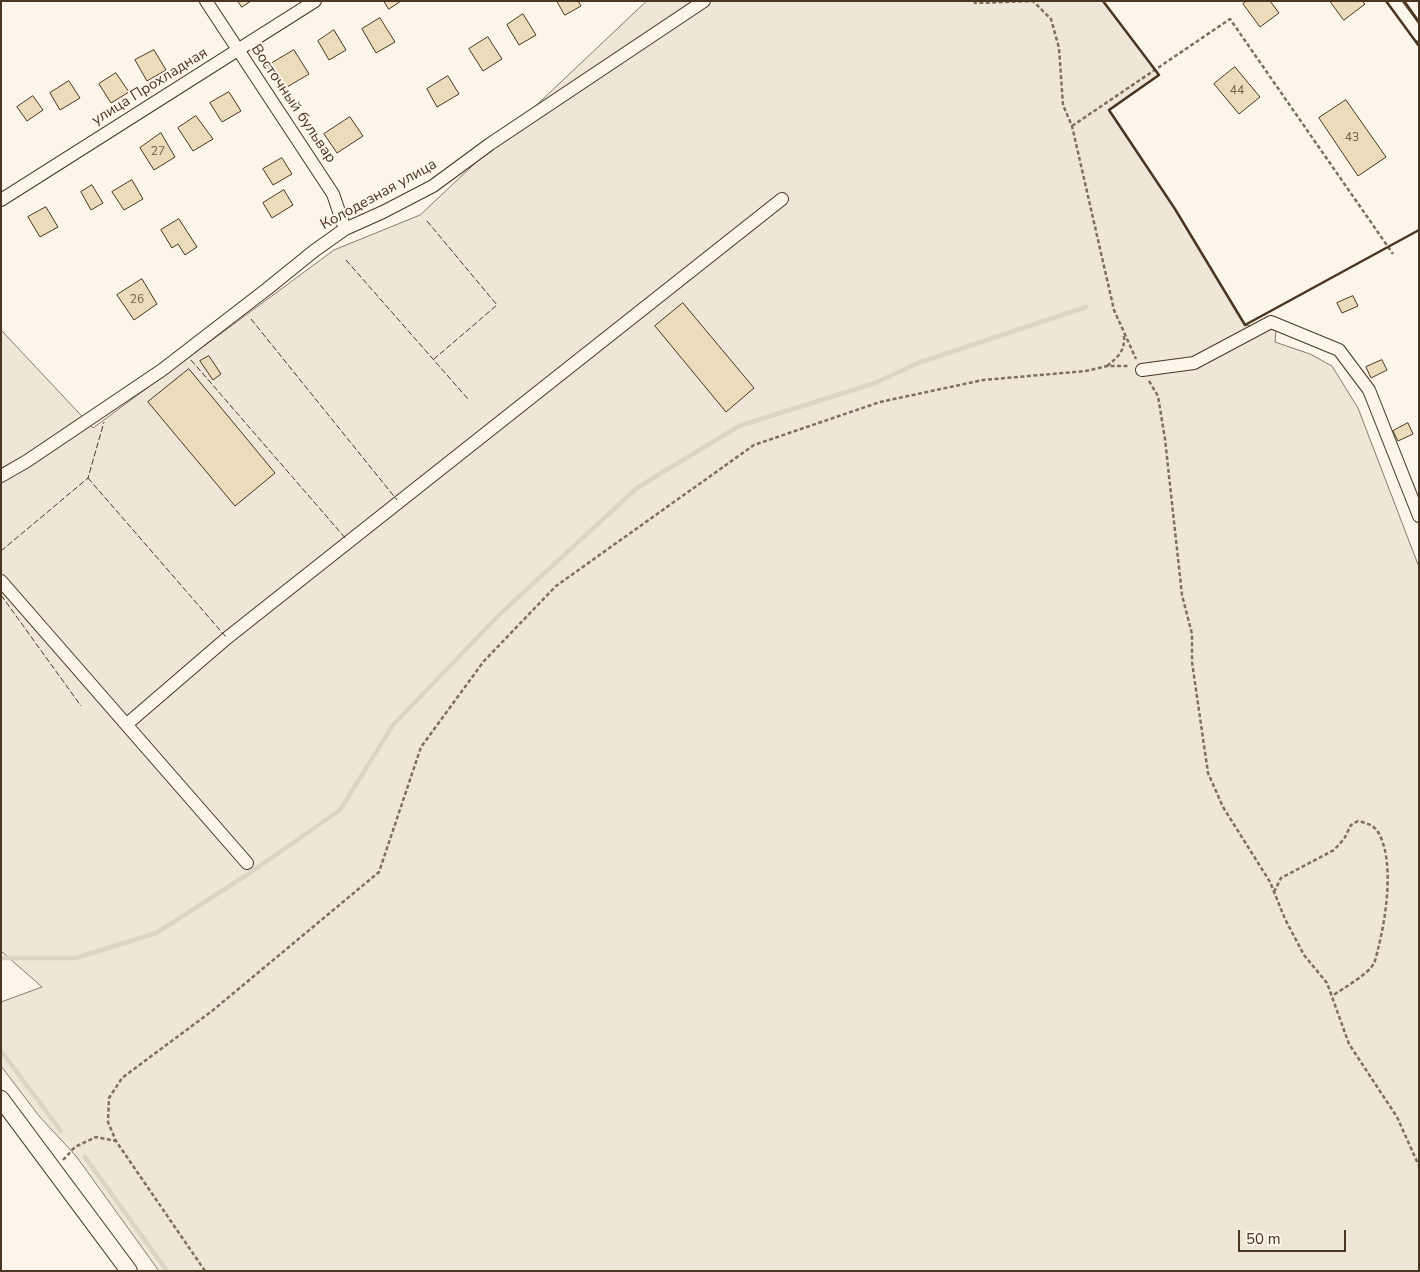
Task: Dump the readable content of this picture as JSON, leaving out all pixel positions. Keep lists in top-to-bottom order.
{
  "streets": {
    "street": ["улица Прохладная", "Восточный бульвар", "Колодезная улица"]
  },
  "crossings": [
    ["улица Прохладная", "Восточный бульвар"],
    ["Восточный бульвар", "Колодезная улица"]
  ],
  "house_numbers": [
    "44",
    "43",
    "27",
    "26"
  ],
  "scale_bar": "50 m"
}
